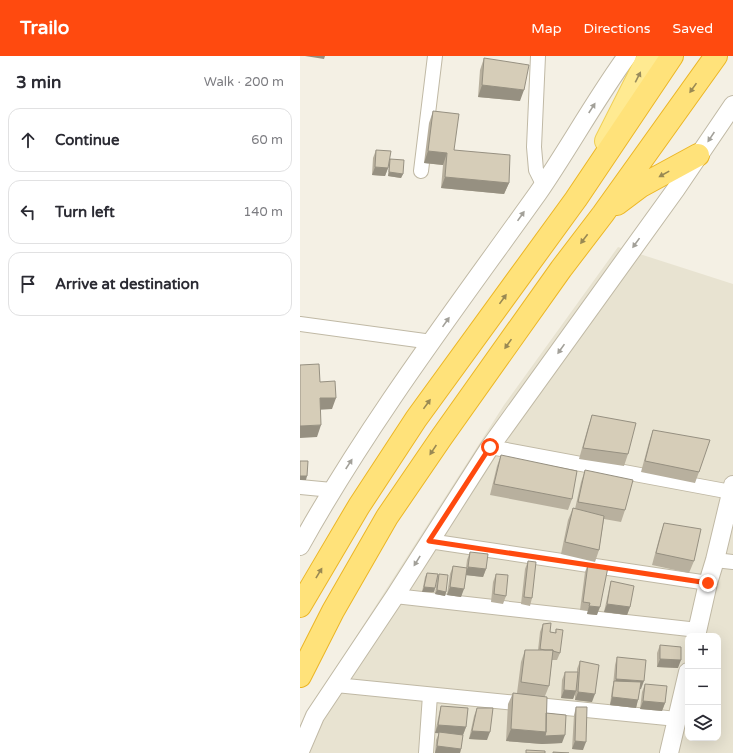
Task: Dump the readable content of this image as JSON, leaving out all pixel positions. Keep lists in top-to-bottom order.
{
  "page": {
    "header": "Trailo",
    "nav": ["Map", "Directions", "Saved"],
    "heading": ["3 min", "Walk · 200 m"],
    "list": [
      ["Continue", "60 m"],
      ["Turn left", "140 m"],
      "Arrive at destination"
    ],
    "map_buttons": ["+", "−"]
  }
}
